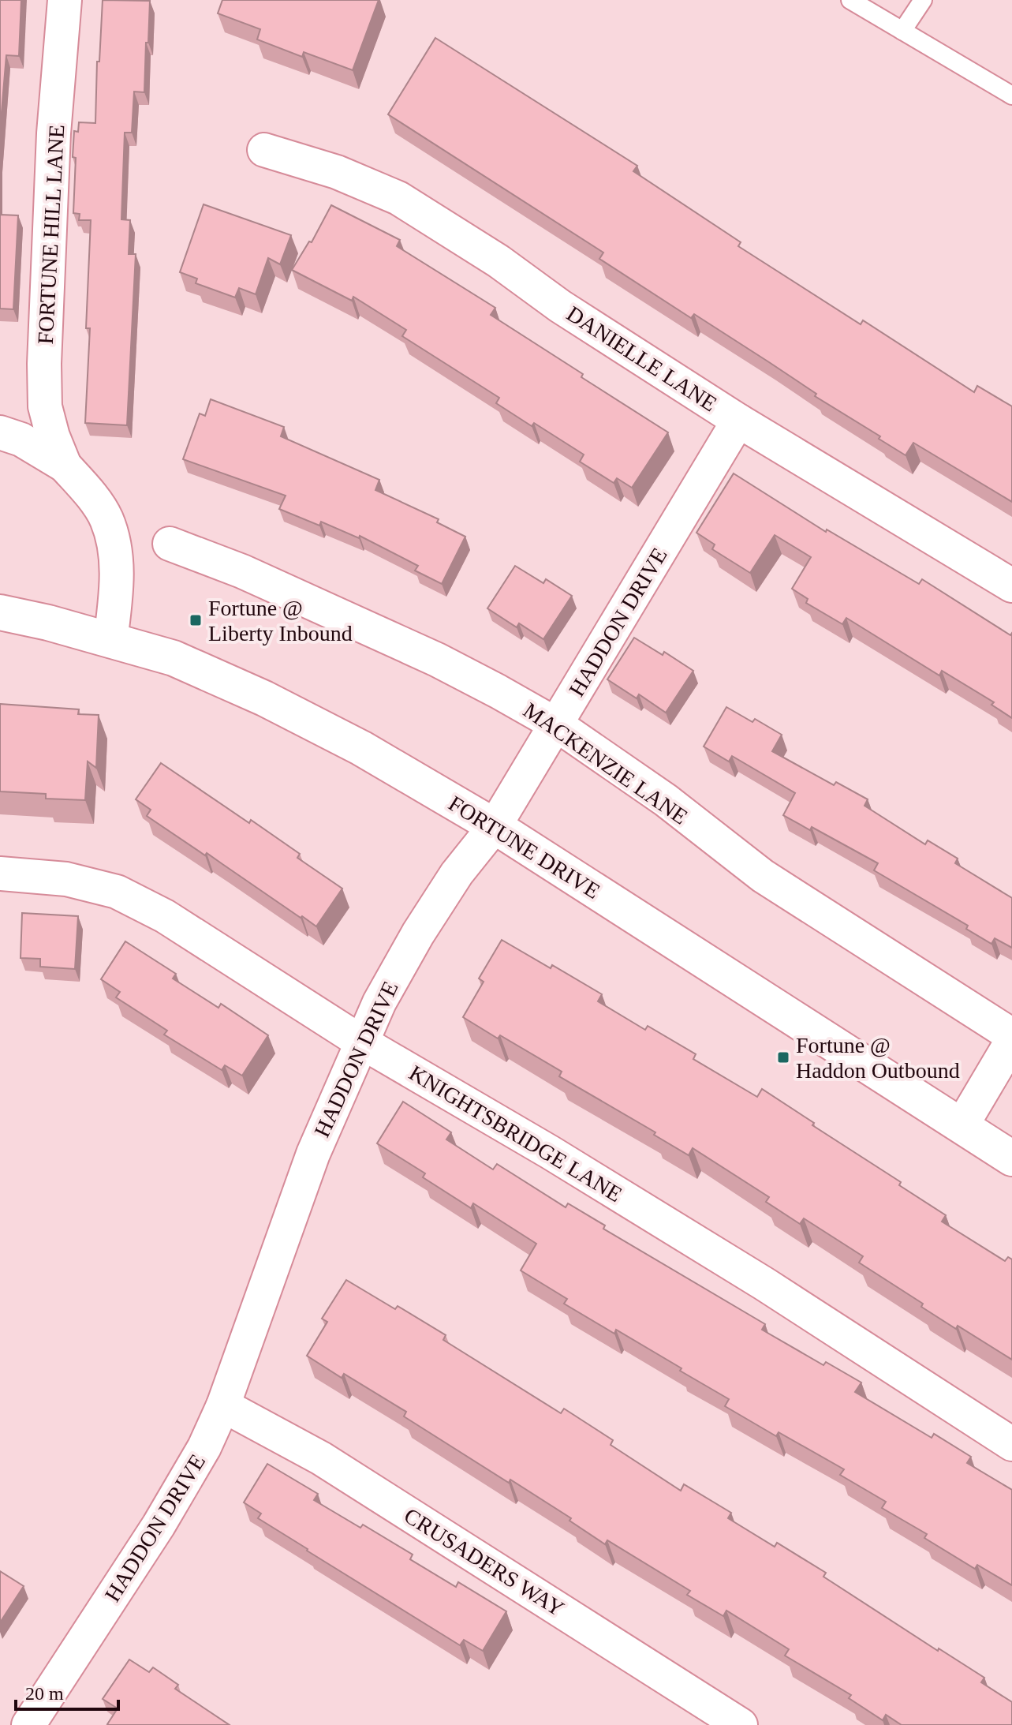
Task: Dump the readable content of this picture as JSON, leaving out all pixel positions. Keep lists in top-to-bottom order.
{
  "streets": {
    "street": [
      "FORTUNE HILL LANE",
      "DANIELLE LANE",
      "HADDON DRIVE",
      "MACKENZIE LANE",
      "FORTUNE DRIVE",
      "KNIGHTSBRIDGE LANE",
      "CRUSADERS WAY"
    ]
  },
  "crossings": [
    ["FORTUNE HILL LANE", "FORTUNE DRIVE"],
    ["DANIELLE LANE", "HADDON DRIVE"],
    ["HADDON DRIVE", "MACKENZIE LANE"],
    ["HADDON DRIVE", "FORTUNE DRIVE"],
    ["HADDON DRIVE", "KNIGHTSBRIDGE LANE"],
    ["HADDON DRIVE", "CRUSADERS WAY"]
  ],
  "places": {
    "transit": ["Fortune @ Liberty Inbound", "Fortune @ Haddon Outbound"]
  },
  "scale_bar": "20 m"
}
